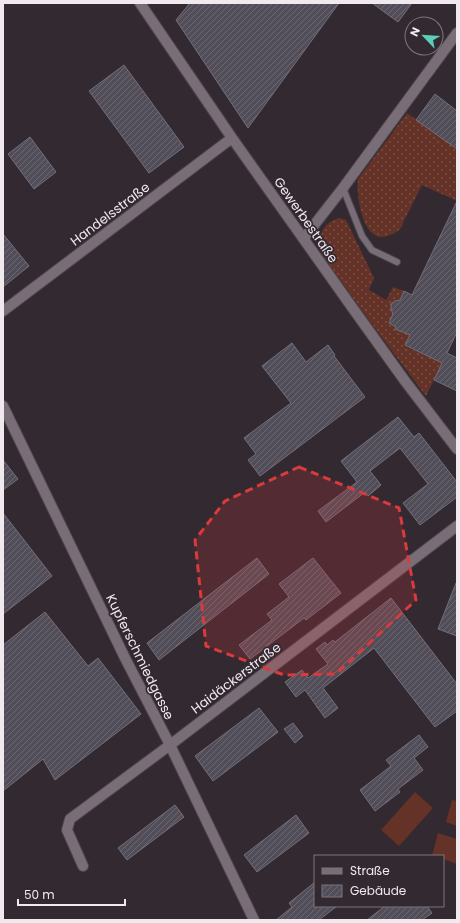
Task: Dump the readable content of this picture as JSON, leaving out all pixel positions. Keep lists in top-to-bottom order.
{
  "streets": {
    "street": [
      "Handelsstraße",
      "Gewerbestraße",
      "Kupferschmiedgasse",
      "Haidäckerstraße"
    ]
  },
  "crossings": [
    ["Handelsstraße", "Gewerbestraße"],
    ["Kupferschmiedgasse", "Haidäckerstraße"]
  ],
  "legend": ["Straße", "Gebäude"],
  "scale_bar": "50 m",
  "north": "top left"
}
